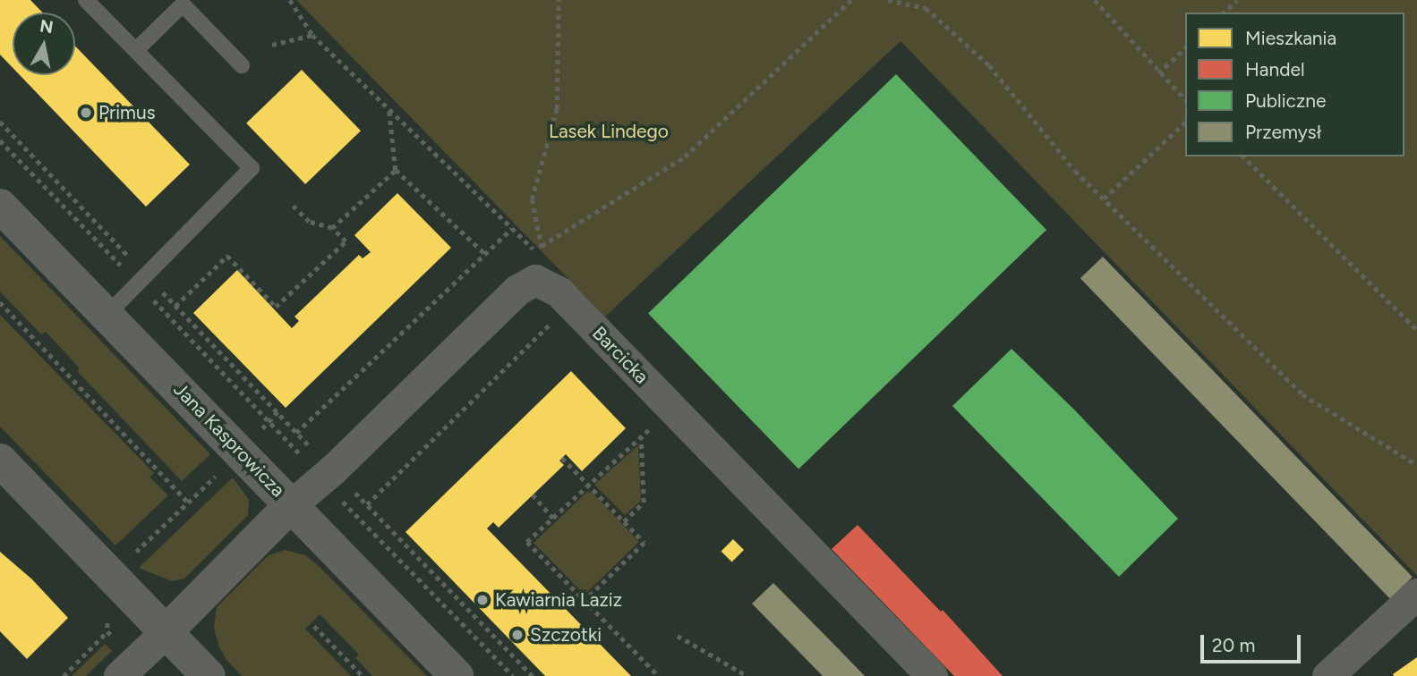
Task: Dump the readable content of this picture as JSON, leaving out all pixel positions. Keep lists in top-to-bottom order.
{
  "streets": {
    "street": ["Barcicka", "Jana Kasprowicza"]
  },
  "crossings": [
    ["Barcicka", "Jana Kasprowicza"]
  ],
  "parks": ["Lasek Lindego"],
  "places": ["Primus", "Kawiarnia Laziz", "Szczotki"],
  "legend": [
    "Mieszkania",
    "Handel",
    "Publiczne",
    "Przemysł"
  ],
  "scale_bar": "20 m",
  "north": "top"
}
